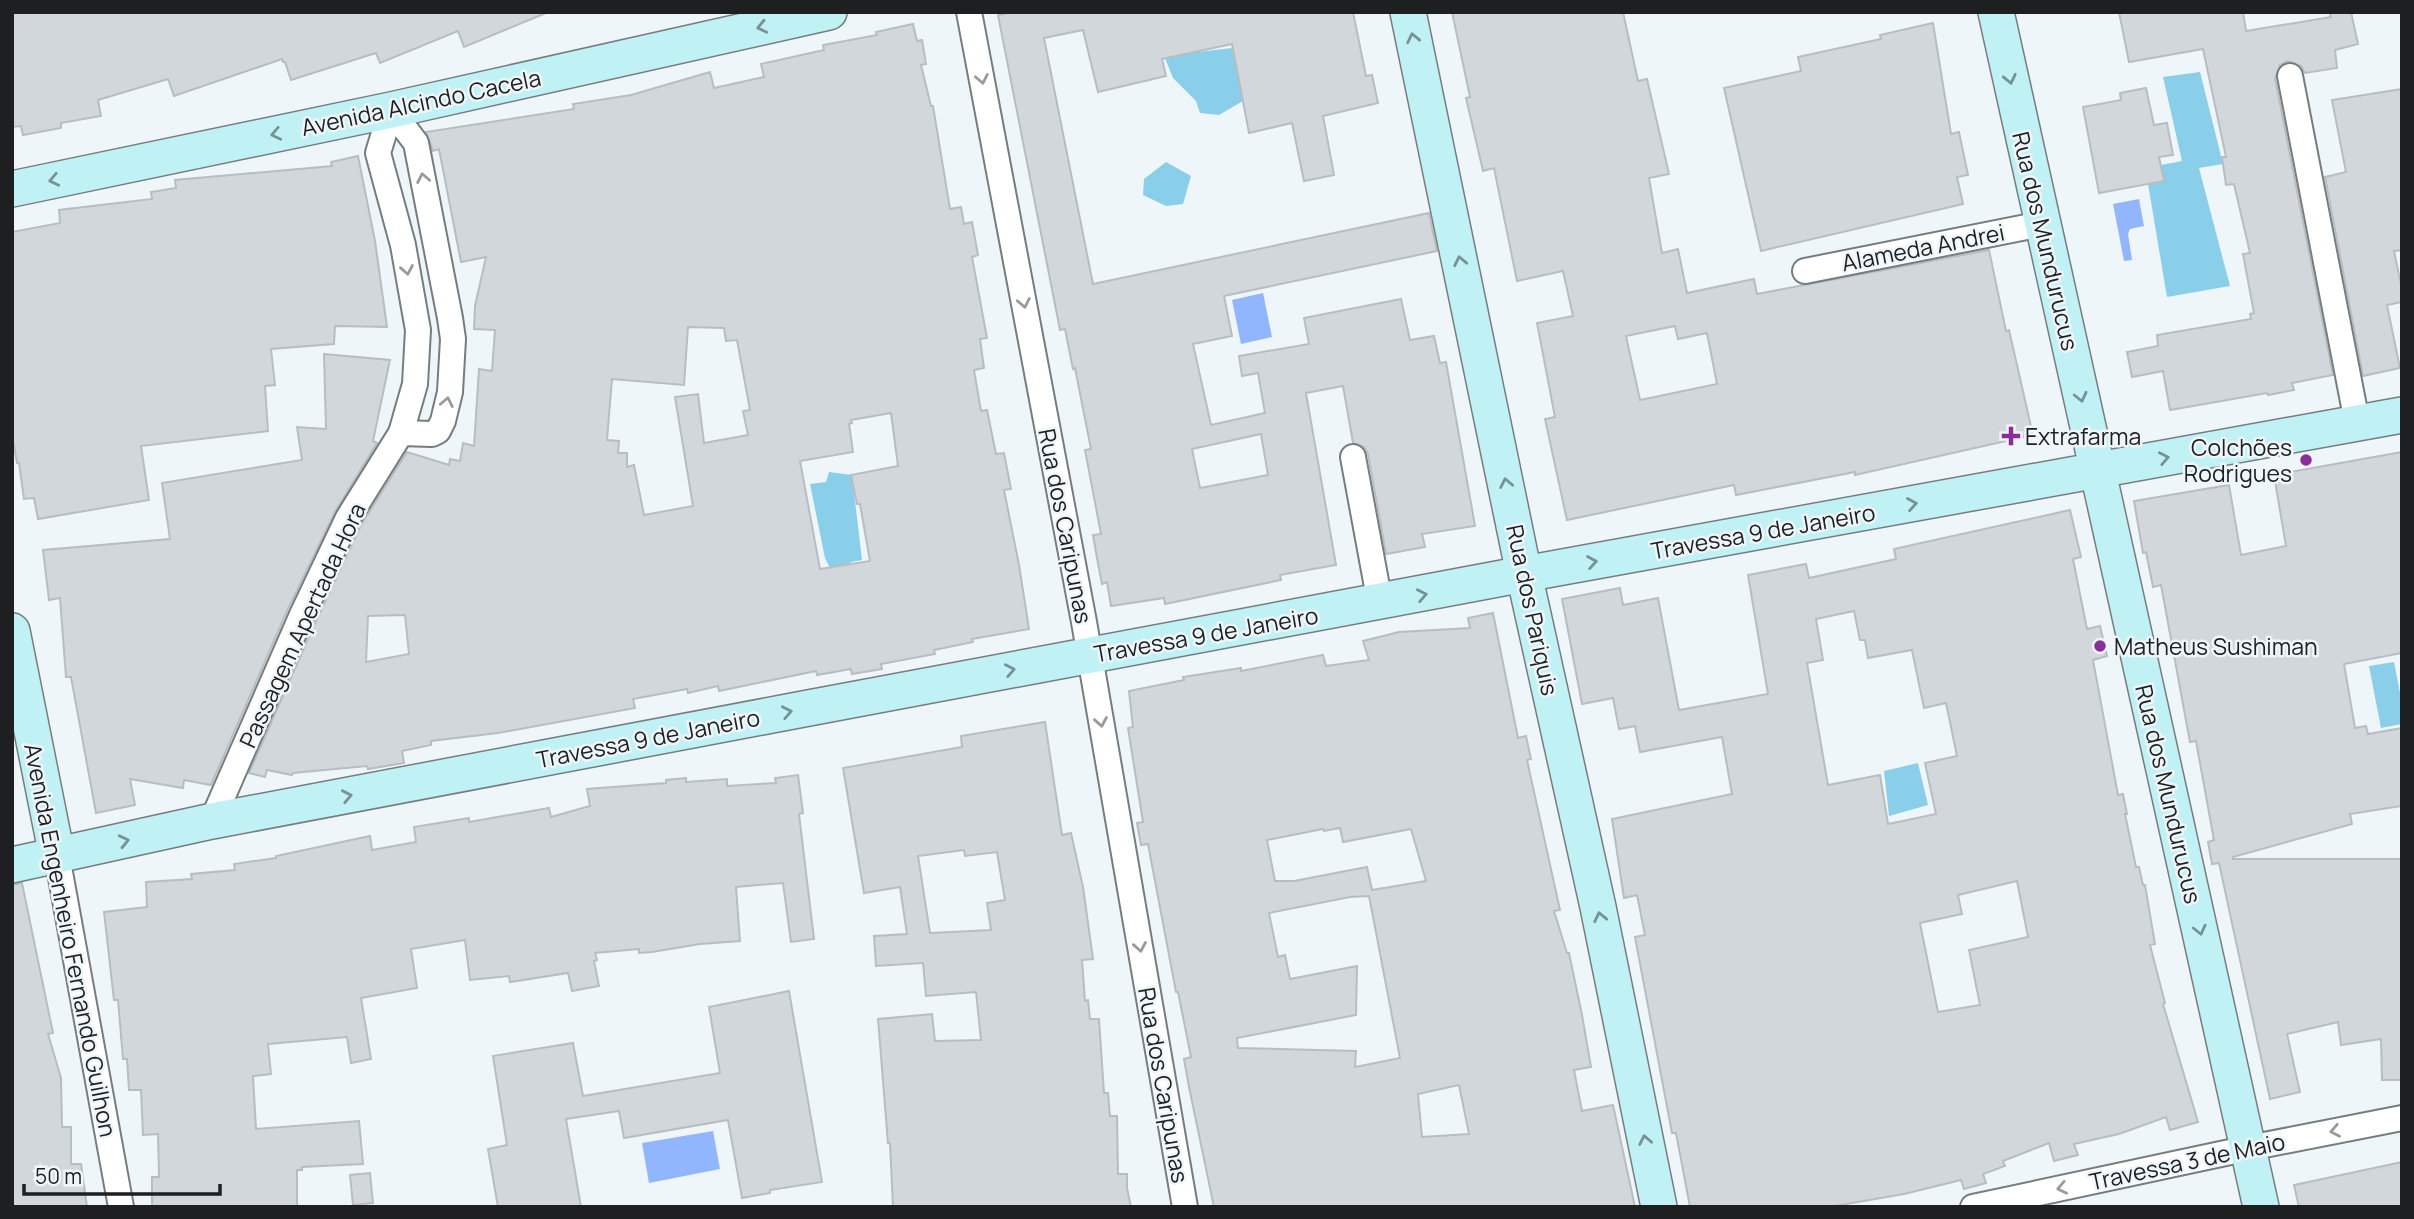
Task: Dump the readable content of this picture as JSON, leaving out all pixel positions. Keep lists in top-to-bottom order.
{
  "streets": {
    "main road": [
      "Avenida Alcindo Cacela",
      "Rua dos Mundurucus",
      "Travessa 9 de Janeiro",
      "Rua dos Pariquis",
      "Avenida Engenheiro Fernando Guilhon"
    ],
    "street": [
      "Alameda Andrei",
      "Rua dos Caripunas",
      "Passagem Apertada Hora",
      "Travessa 3 de Maio"
    ]
  },
  "crossings": [
    ["Avenida Alcindo Cacela", "Passagem Apertada Hora"],
    ["Rua dos Mundurucus", "Alameda Andrei"],
    ["Rua dos Mundurucus", "Travessa 9 de Janeiro"],
    ["Rua dos Mundurucus", "Travessa 3 de Maio"],
    ["Rua dos Caripunas", "Travessa 9 de Janeiro"],
    ["Travessa 9 de Janeiro", "Rua dos Pariquis"],
    ["Travessa 9 de Janeiro", "Passagem Apertada Hora"],
    ["Travessa 9 de Janeiro", "Avenida Engenheiro Fernando Guilhon"]
  ],
  "one_way": [
    "Avenida Alcindo Cacela",
    "Rua dos Mundurucus",
    "Rua dos Caripunas",
    "Travessa 9 de Janeiro",
    "Rua dos Pariquis",
    "Passagem Apertada Hora",
    "Travessa 3 de Maio"
  ],
  "places": {
    "health": ["Extrafarma"],
    "other": ["Colchões Rodrigues", "Matheus Sushiman"]
  },
  "scale_bar": "50 m"
}
